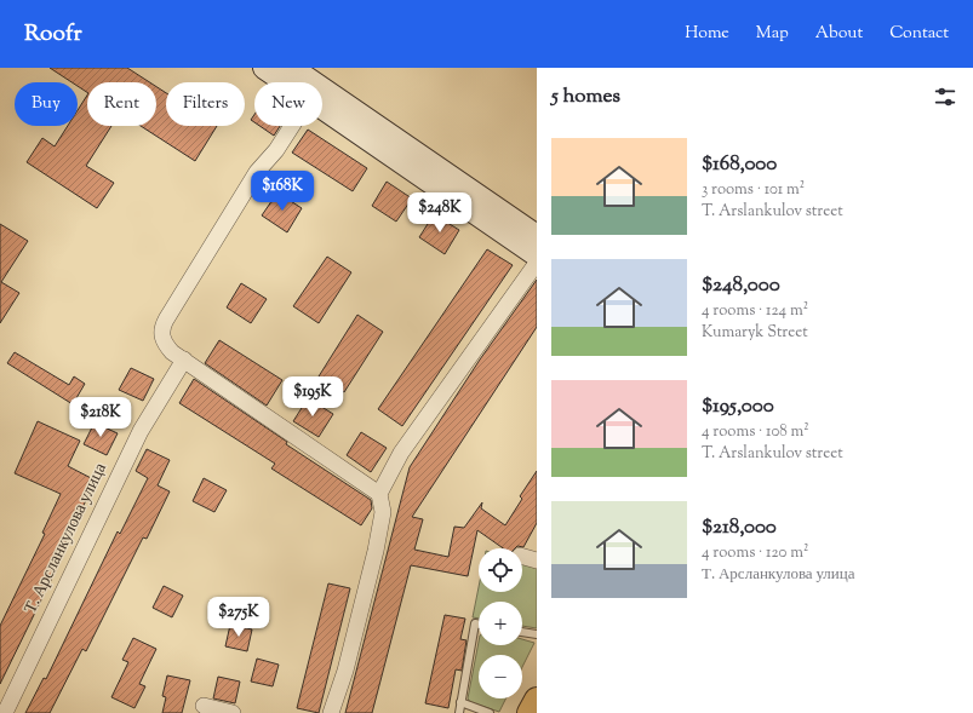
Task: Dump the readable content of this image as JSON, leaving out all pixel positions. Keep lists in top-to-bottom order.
{
  "streets": {
    "street": ["Т. Арсланкулова улица"]
  },
  "page": {
    "header": "Roofr",
    "nav": [
      "Home",
      "Map",
      "About",
      "Contact"
    ],
    "heading": "5 homes",
    "chip": [
      "Buy",
      "Rent",
      "Filters",
      "New"
    ],
    "list": [
      {
        "name": "$168,000",
        "note": "3 rooms · 101 m² · T. Arslankulov street"
      },
      {
        "name": "$248,000",
        "note": "4 rooms · 124 m² · Kumaryk Street"
      },
      {
        "name": "$195,000",
        "note": "4 rooms · 108 m² · T. Arslankulov street"
      },
      {
        "name": "$218,000",
        "note": "4 rooms · 120 m² · Т. Арсланкулова улица"
      }
    ],
    "price": [
      "$168K",
      "$248K",
      "$195K",
      "$218K",
      "$275K"
    ],
    "map_buttons": ["+", "−"]
  }
}
